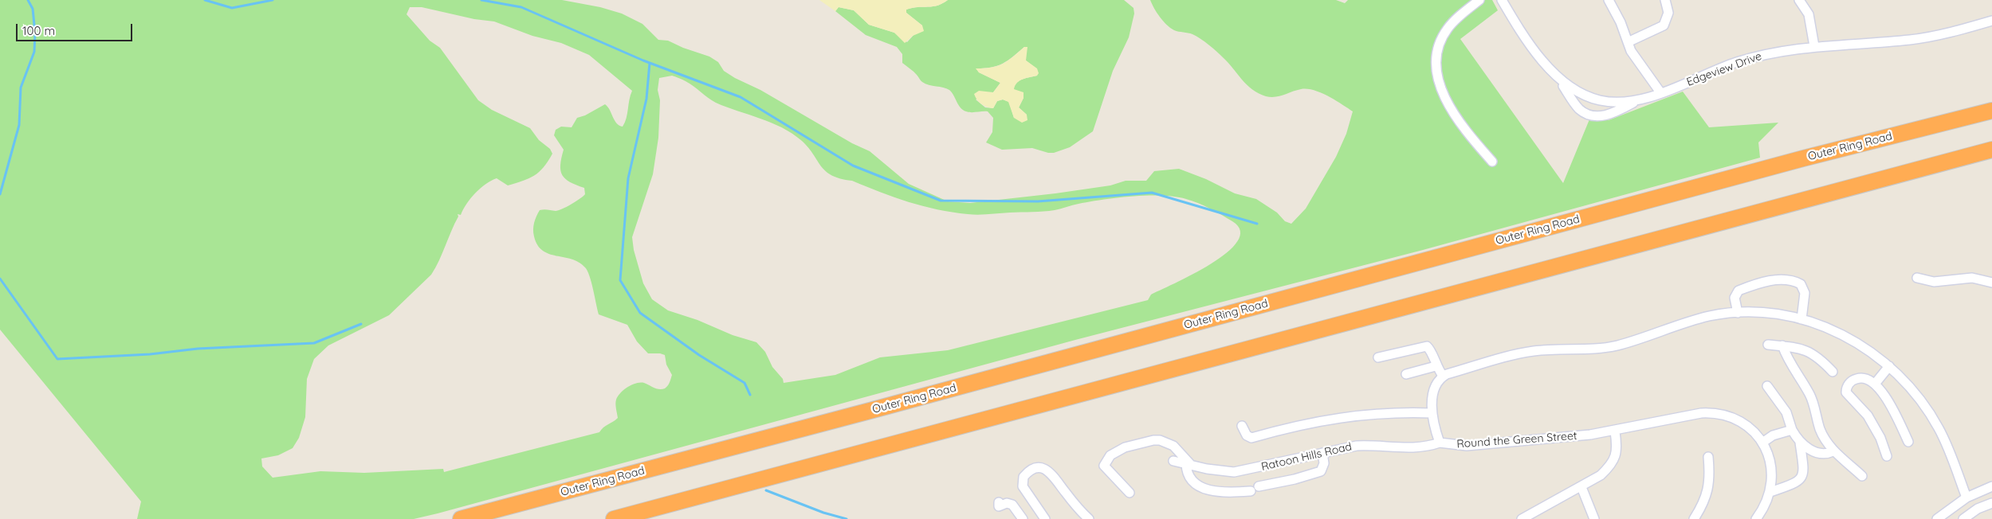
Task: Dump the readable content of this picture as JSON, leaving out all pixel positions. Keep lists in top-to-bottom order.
{
  "streets": {
    "highway": ["Outer Ring Road"],
    "street": ["Edgeview Drive", "Round the Green Street", "Ratoon Hills Road"]
  },
  "crossings": [
    ["Round the Green Street", "Ratoon Hills Road"]
  ],
  "scale_bar": "100 m"
}
